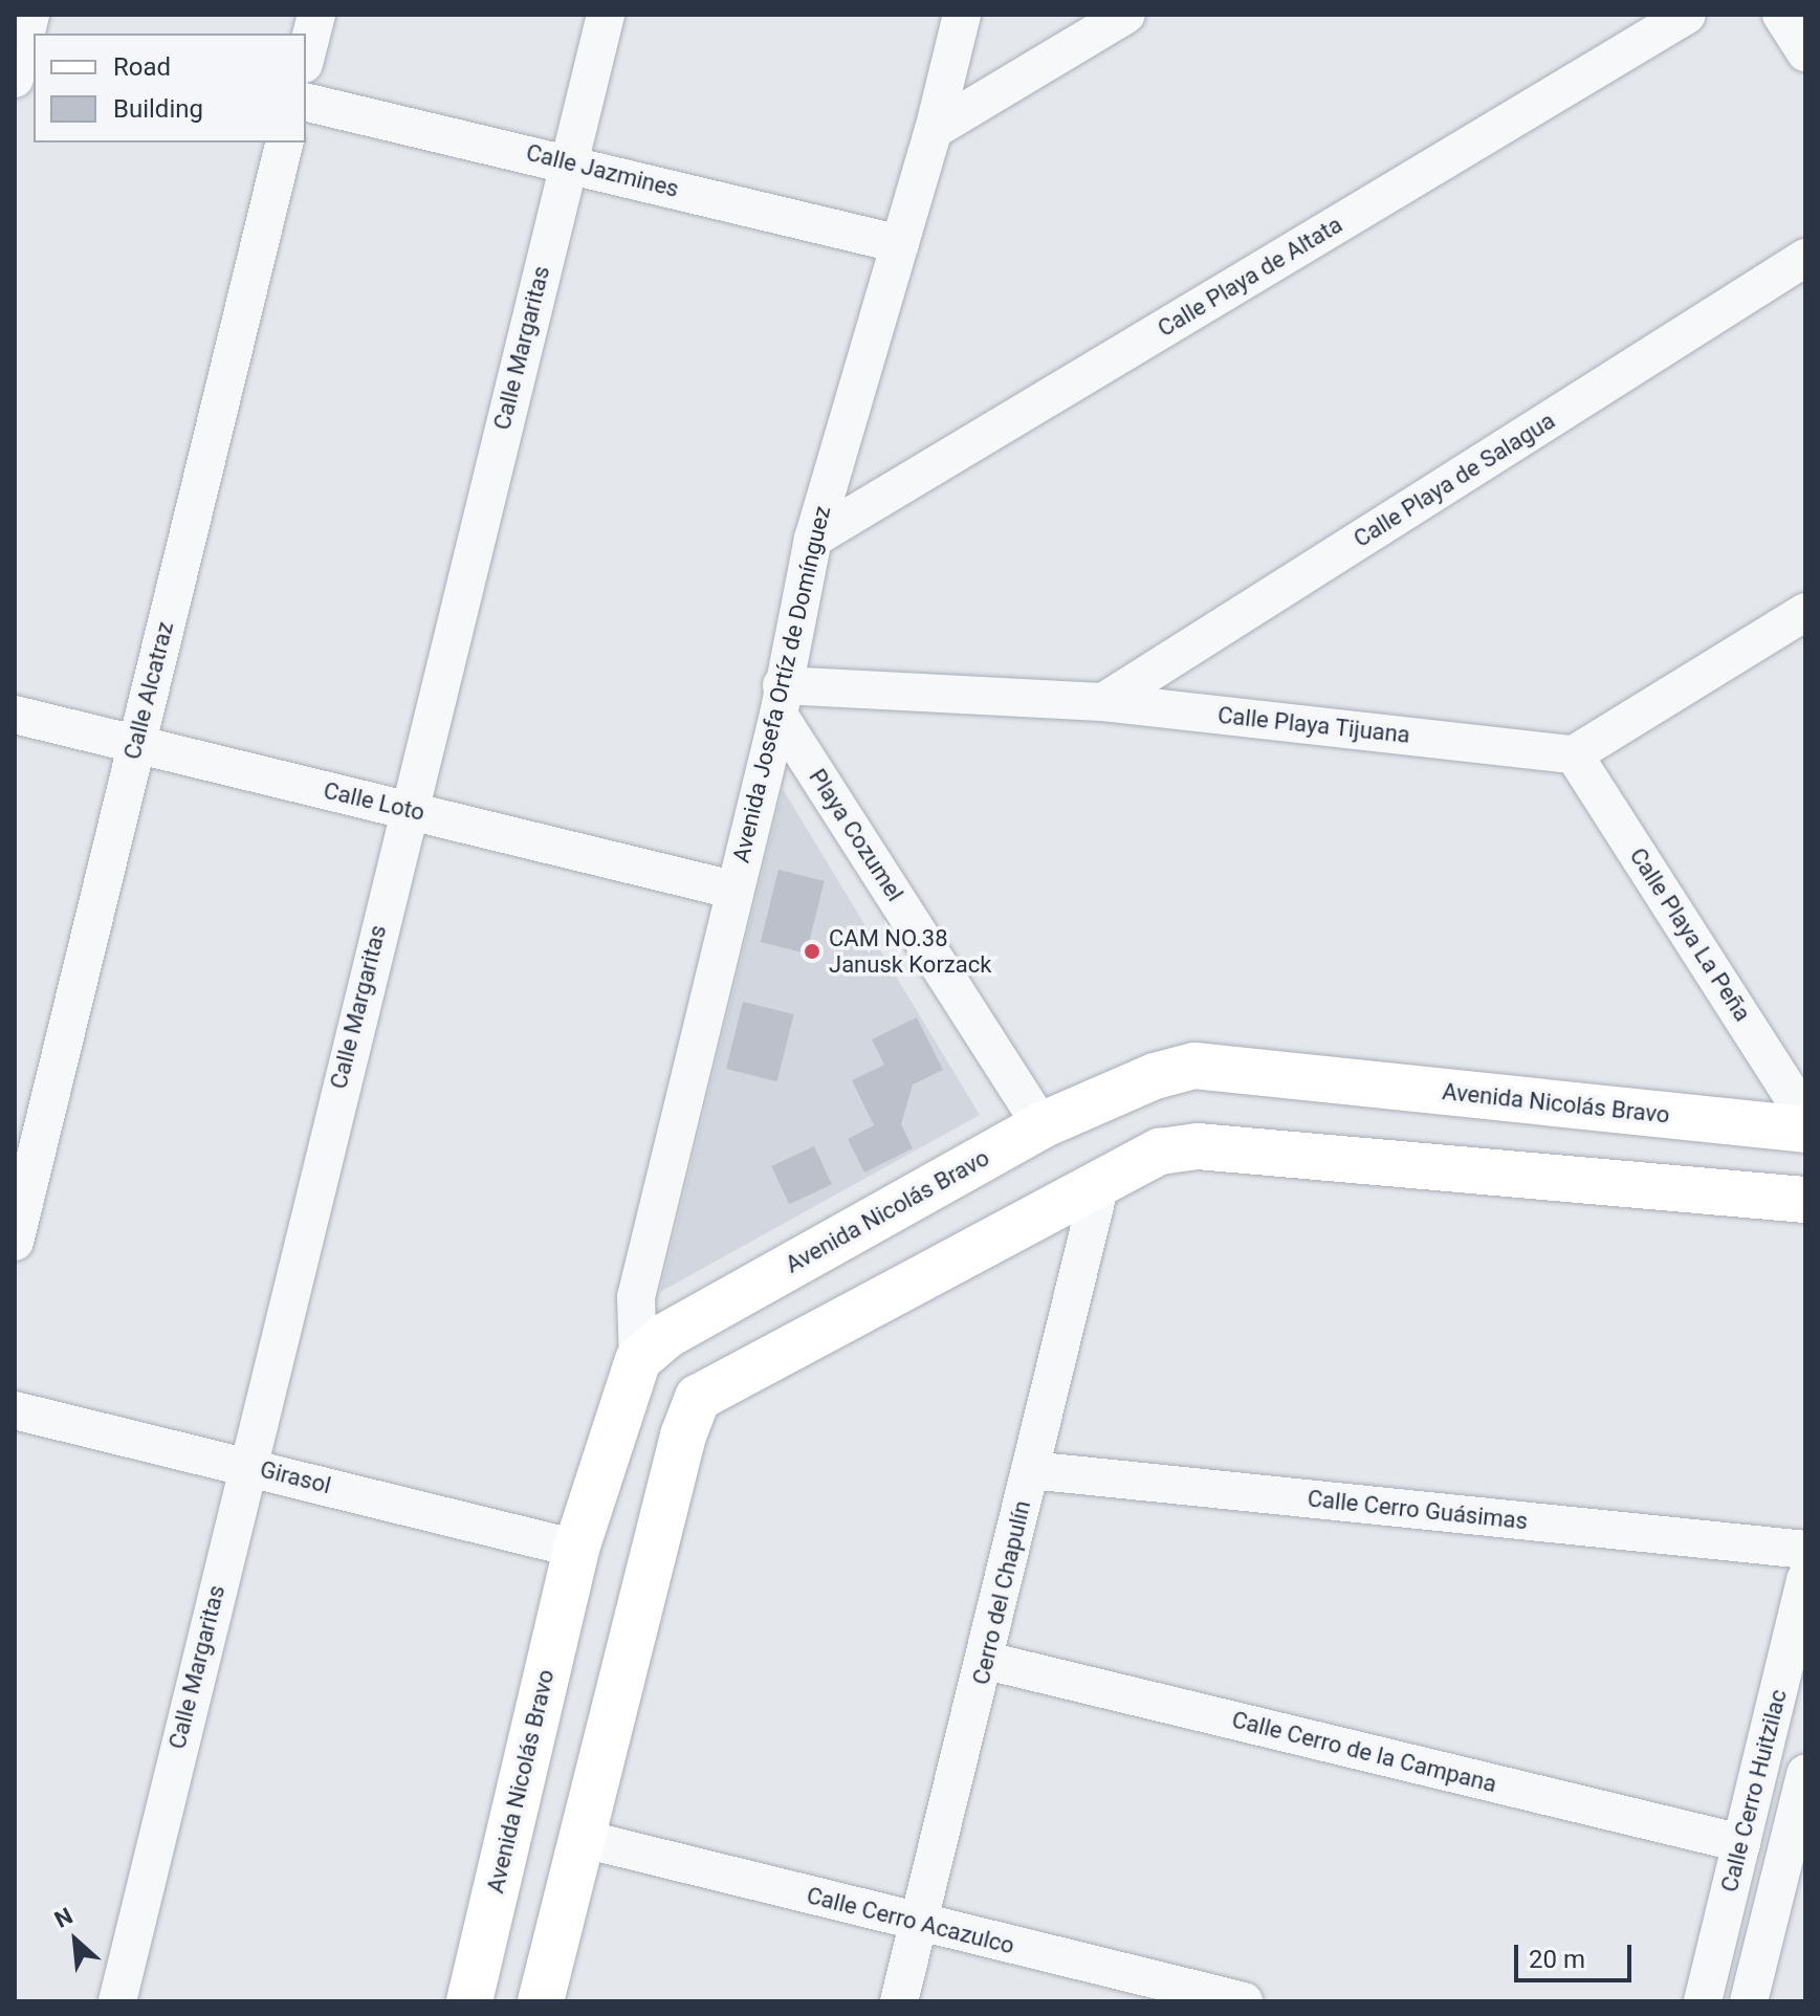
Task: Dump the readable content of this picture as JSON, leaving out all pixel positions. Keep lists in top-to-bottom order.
{
  "streets": {
    "street": [
      "Calle Jazmines",
      "Calle Playa de Altata",
      "Calle Margaritas",
      "Calle Playa de Salagua",
      "Avenida Josefa Ortíz de Domínguez",
      "Calle Alcatraz",
      "Calle Playa Tijuana",
      "Calle Loto",
      "Playa Cozumel",
      "Calle Playa La Peña",
      "Avenida Nicolás Bravo",
      "Girasol",
      "Calle Cerro Guásimas",
      "Cerro del Chapulín",
      "Calle Cerro de la Campana",
      "Calle Cerro Huitzilac",
      "Calle Cerro Acazulco"
    ]
  },
  "crossings": [
    ["Calle Jazmines", "Calle Margaritas"],
    ["Calle Jazmines", "Avenida Josefa Ortíz de Domínguez"],
    ["Calle Playa de Altata", "Avenida Josefa Ortíz de Domínguez"],
    ["Calle Margaritas", "Calle Loto"],
    ["Calle Margaritas", "Girasol"],
    ["Calle Playa de Salagua", "Calle Playa Tijuana"],
    ["Avenida Josefa Ortíz de Domínguez", "Calle Playa Tijuana"],
    ["Avenida Josefa Ortíz de Domínguez", "Calle Loto"],
    ["Avenida Josefa Ortíz de Domínguez", "Playa Cozumel"],
    ["Avenida Josefa Ortíz de Domínguez", "Avenida Nicolás Bravo"],
    ["Calle Alcatraz", "Calle Loto"],
    ["Calle Playa Tijuana", "Playa Cozumel"],
    ["Calle Playa Tijuana", "Calle Playa La Peña"],
    ["Playa Cozumel", "Avenida Nicolás Bravo"],
    ["Avenida Nicolás Bravo", "Girasol"],
    ["Calle Cerro Guásimas", "Cerro del Chapulín"],
    ["Cerro del Chapulín", "Calle Cerro de la Campana"],
    ["Cerro del Chapulín", "Calle Cerro Acazulco"],
    ["Calle Cerro de la Campana", "Calle Cerro Huitzilac"]
  ],
  "places": ["CAM NO.38 Janusk Korzack"],
  "legend": ["Road", "Building"],
  "scale_bar": "20 m",
  "north": "top left"
}
